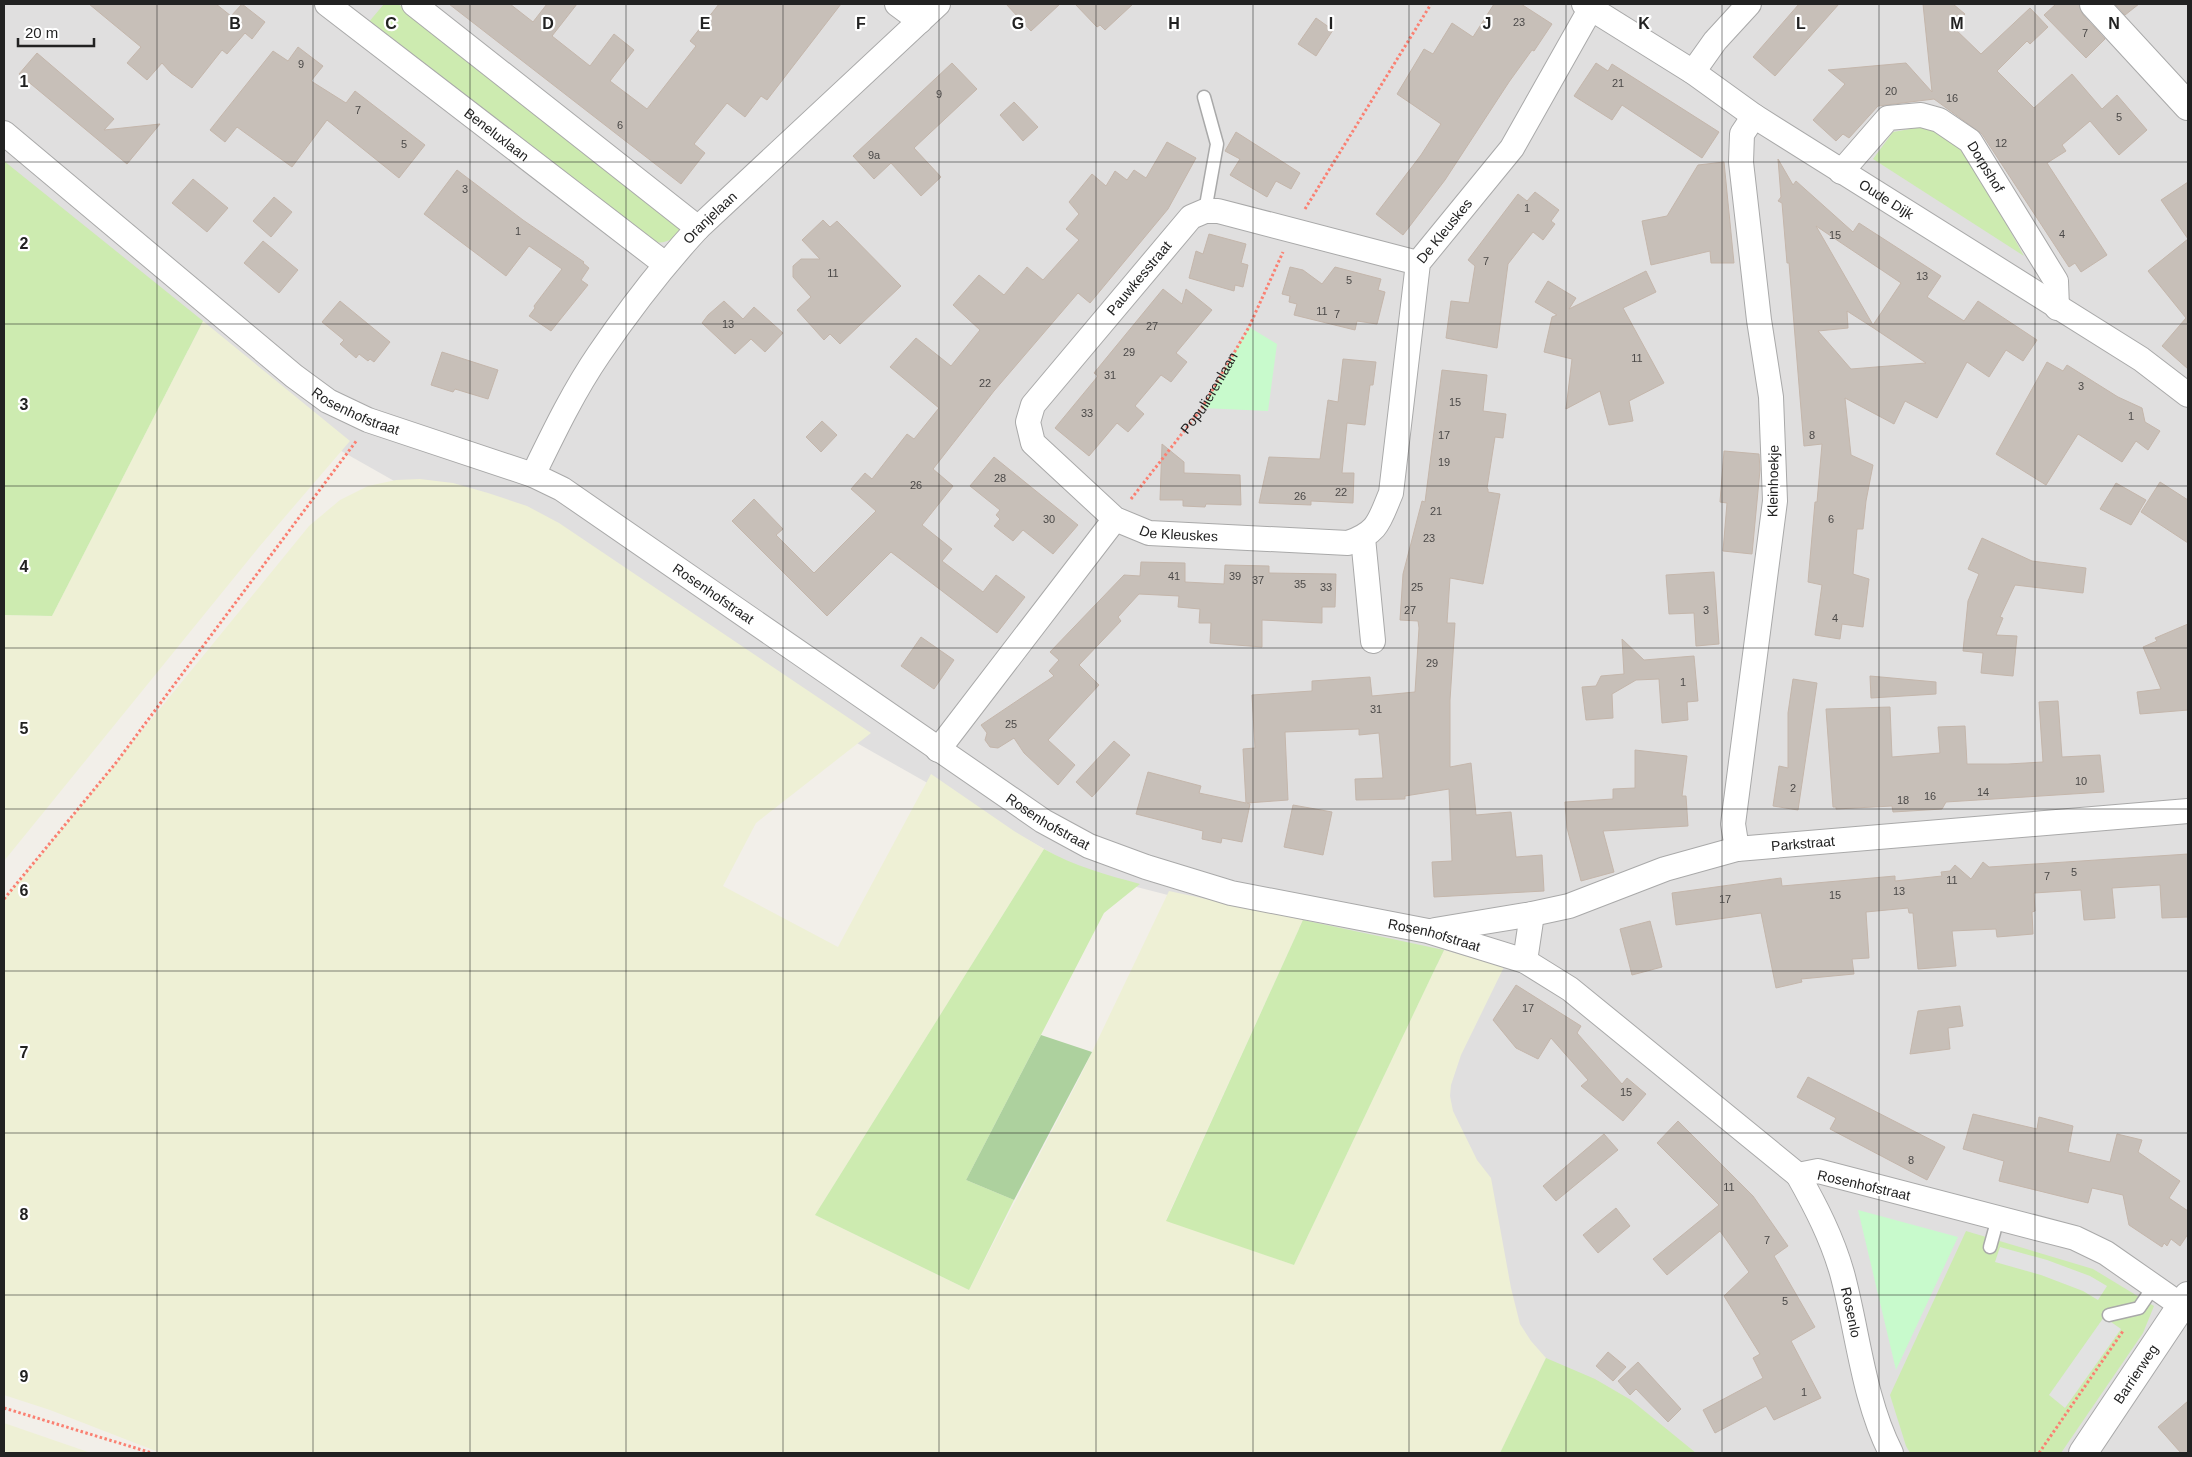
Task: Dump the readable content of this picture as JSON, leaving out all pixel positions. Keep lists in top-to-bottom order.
{
  "streets": {
    "street": [
      "Beneluxlaan",
      "Dorpshof",
      "Oude Dijk",
      "Oranjelaan",
      "De Kleuskes",
      "Pauwkesstraat",
      "Rosenhofstraat",
      "Kleinhoekje",
      "Parkstraat",
      "Rosenlo",
      "Barrierweg"
    ],
    "path": ["Populierenlaan"]
  },
  "crossings": [
    ["Beneluxlaan", "Oranjelaan"],
    ["Dorpshof", "Oude Dijk"],
    ["Oude Dijk", "De Kleuskes"],
    ["Oude Dijk", "Kleinhoekje"],
    ["Oranjelaan", "Rosenhofstraat"],
    ["De Kleuskes", "Pauwkesstraat"],
    ["De Kleuskes", "Populierenlaan"],
    ["Pauwkesstraat", "Populierenlaan"],
    ["Rosenhofstraat", "Parkstraat"],
    ["Rosenhofstraat", "Rosenlo"],
    ["Rosenhofstraat", "Barrierweg"],
    ["Kleinhoekje", "Parkstraat"]
  ],
  "house_numbers": [
    "23",
    "7",
    "9",
    "21",
    "20",
    "9",
    "16",
    "7",
    "5",
    "6",
    "12",
    "5",
    "9a",
    "3",
    "1",
    "1",
    "4",
    "15",
    "7",
    "11",
    "13",
    "5",
    "11",
    "7",
    "13",
    "27",
    "29",
    "11",
    "31",
    "22",
    "3",
    "15",
    "33",
    "1",
    "17",
    "8",
    "19",
    "28",
    "26",
    "22",
    "26",
    "21",
    "30",
    "6",
    "23",
    "41",
    "39",
    "37",
    "35",
    "33",
    "25",
    "27",
    "3",
    "4",
    "29",
    "1",
    "31",
    "25",
    "10",
    "2",
    "14",
    "16",
    "18",
    "5",
    "7",
    "11",
    "13",
    "15",
    "17",
    "17",
    "15",
    "8",
    "11",
    "7",
    "5",
    "1"
  ],
  "scale_bar": "20 m",
  "grid": {
    "columns": [
      "B",
      "C",
      "D",
      "E",
      "F",
      "G",
      "H",
      "I",
      "J",
      "K",
      "L",
      "M",
      "N"
    ],
    "rows": [
      "1",
      "2",
      "3",
      "4",
      "5",
      "6",
      "7",
      "8",
      "9"
    ]
  }
}
